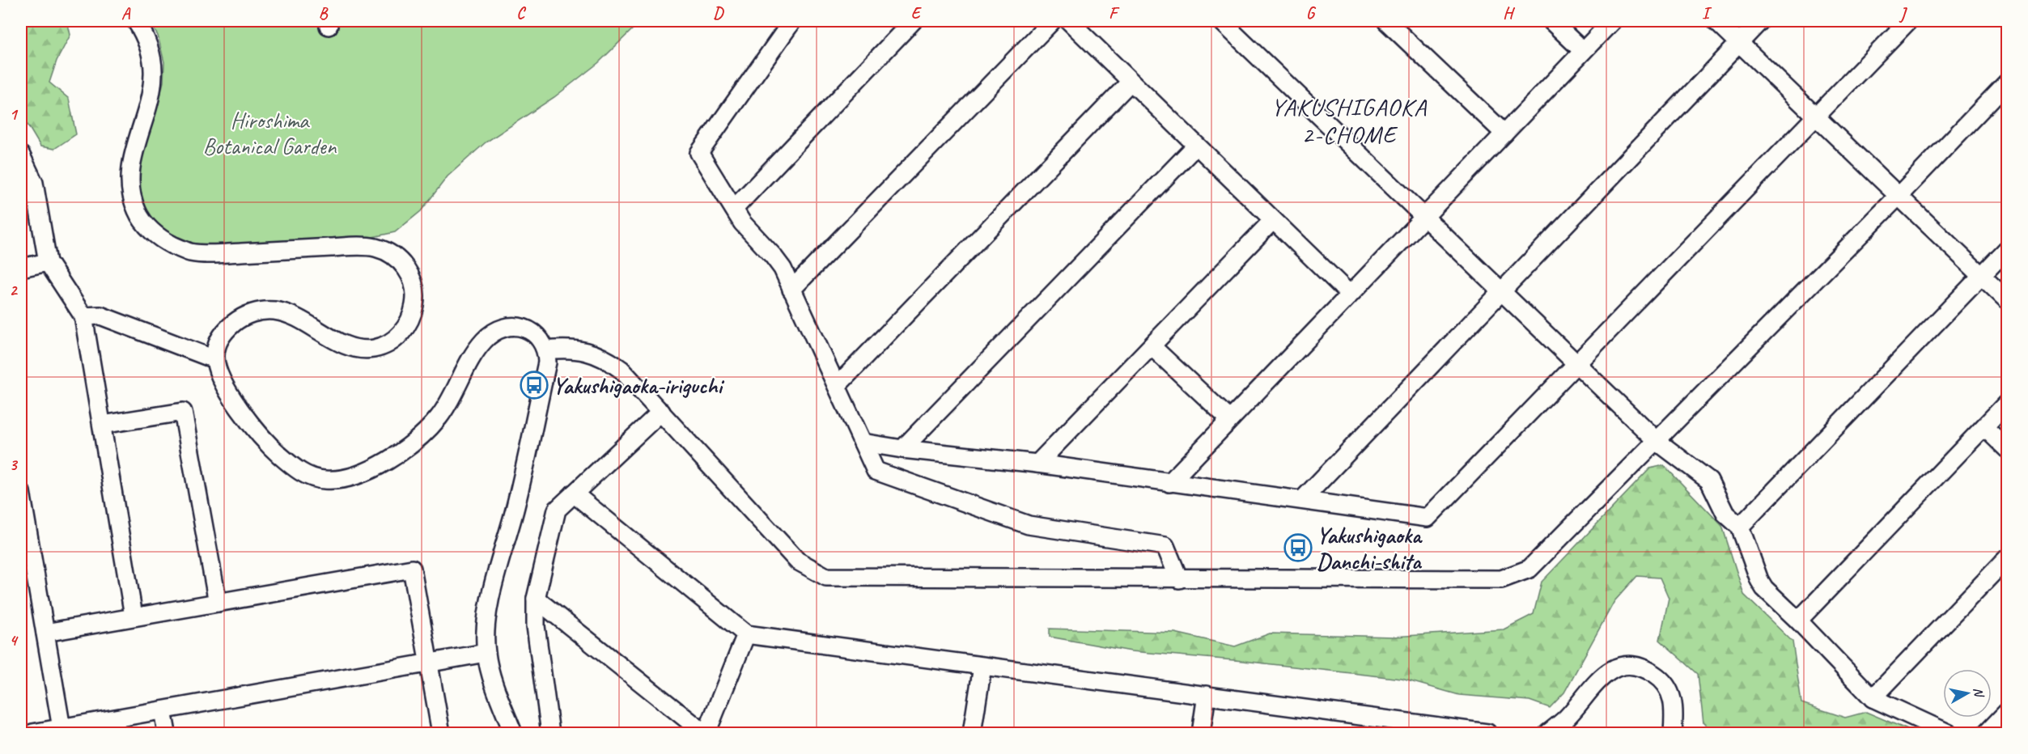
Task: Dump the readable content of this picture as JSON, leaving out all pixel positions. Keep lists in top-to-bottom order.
{
  "districts": ["YAKUSHIGAOKA 2-CHOME"],
  "parks": ["Hiroshima Botanical Garden"],
  "places": {
    "bus stop": ["Yakushigaoka-iriguchi", "Yakushigaoka Danchi-shita"]
  },
  "north": "right",
  "grid": {
    "columns": [
      "A",
      "B",
      "C",
      "D",
      "E",
      "F",
      "G",
      "H",
      "I",
      "J"
    ],
    "rows": [
      "1",
      "2",
      "3",
      "4"
    ]
  }
}
